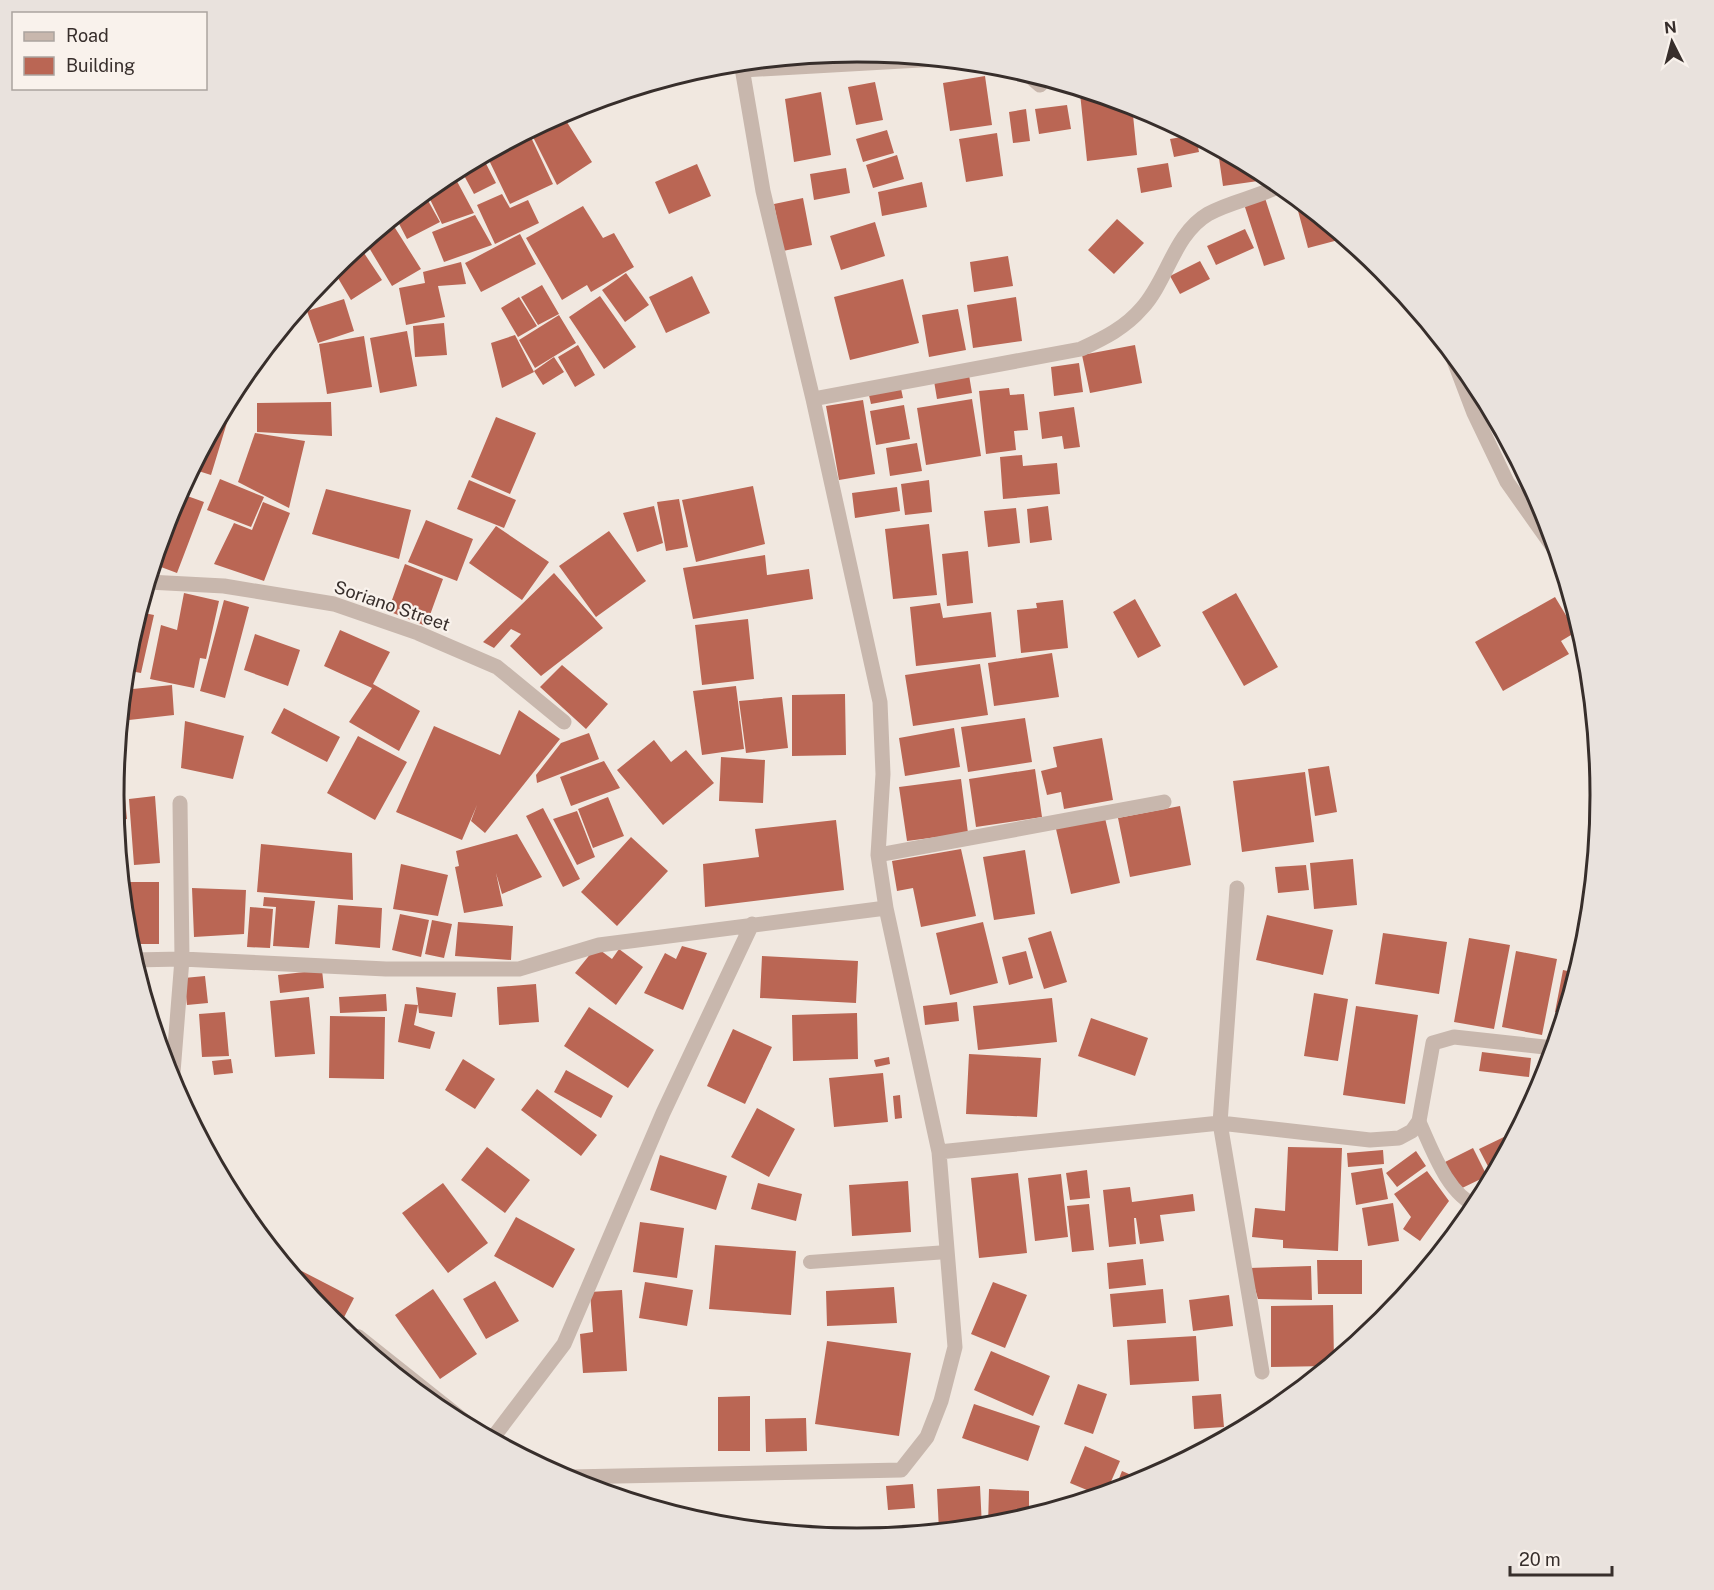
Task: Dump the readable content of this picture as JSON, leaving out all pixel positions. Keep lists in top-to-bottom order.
{
  "streets": {
    "street": ["Soriano Street"]
  },
  "legend": ["Road", "Building"],
  "scale_bar": "20 m",
  "north": "top"
}
